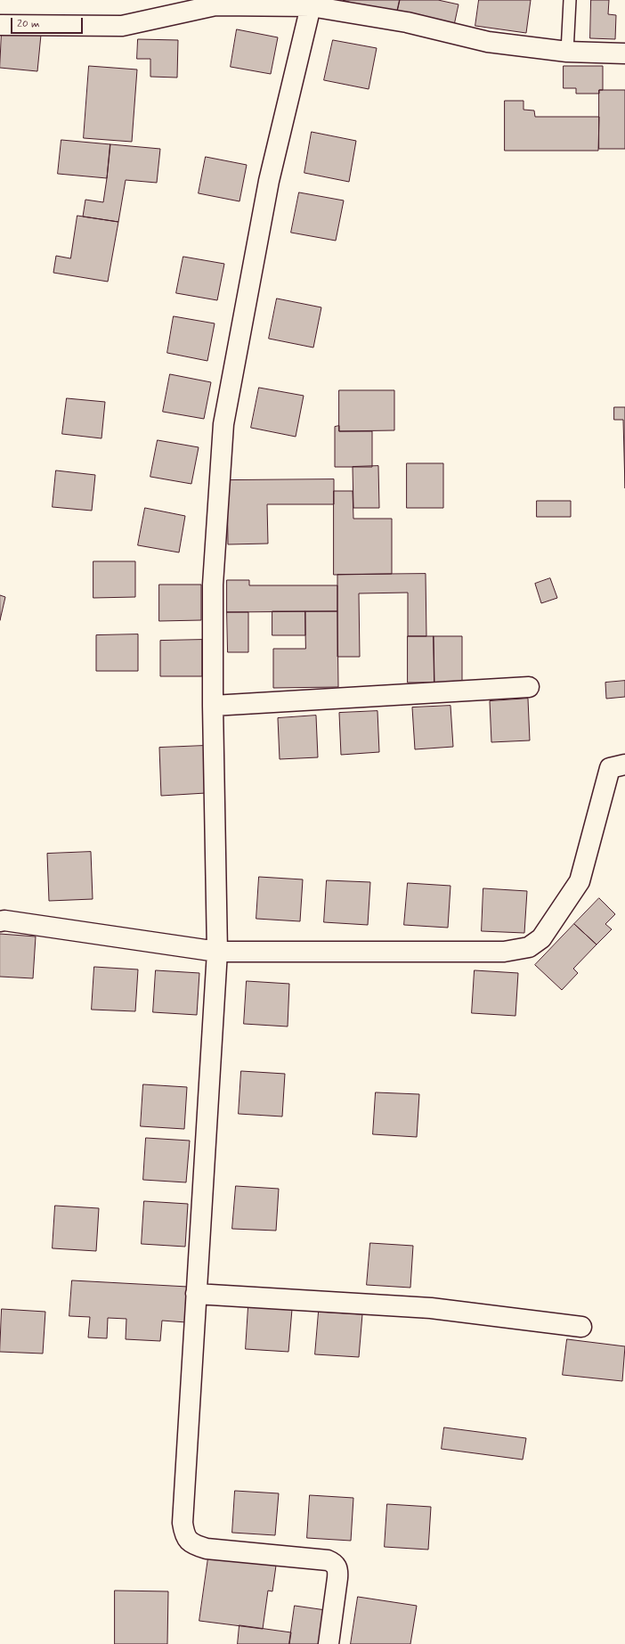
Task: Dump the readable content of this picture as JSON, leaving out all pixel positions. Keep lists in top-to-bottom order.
{
  "scale_bar": "20 m"
}
